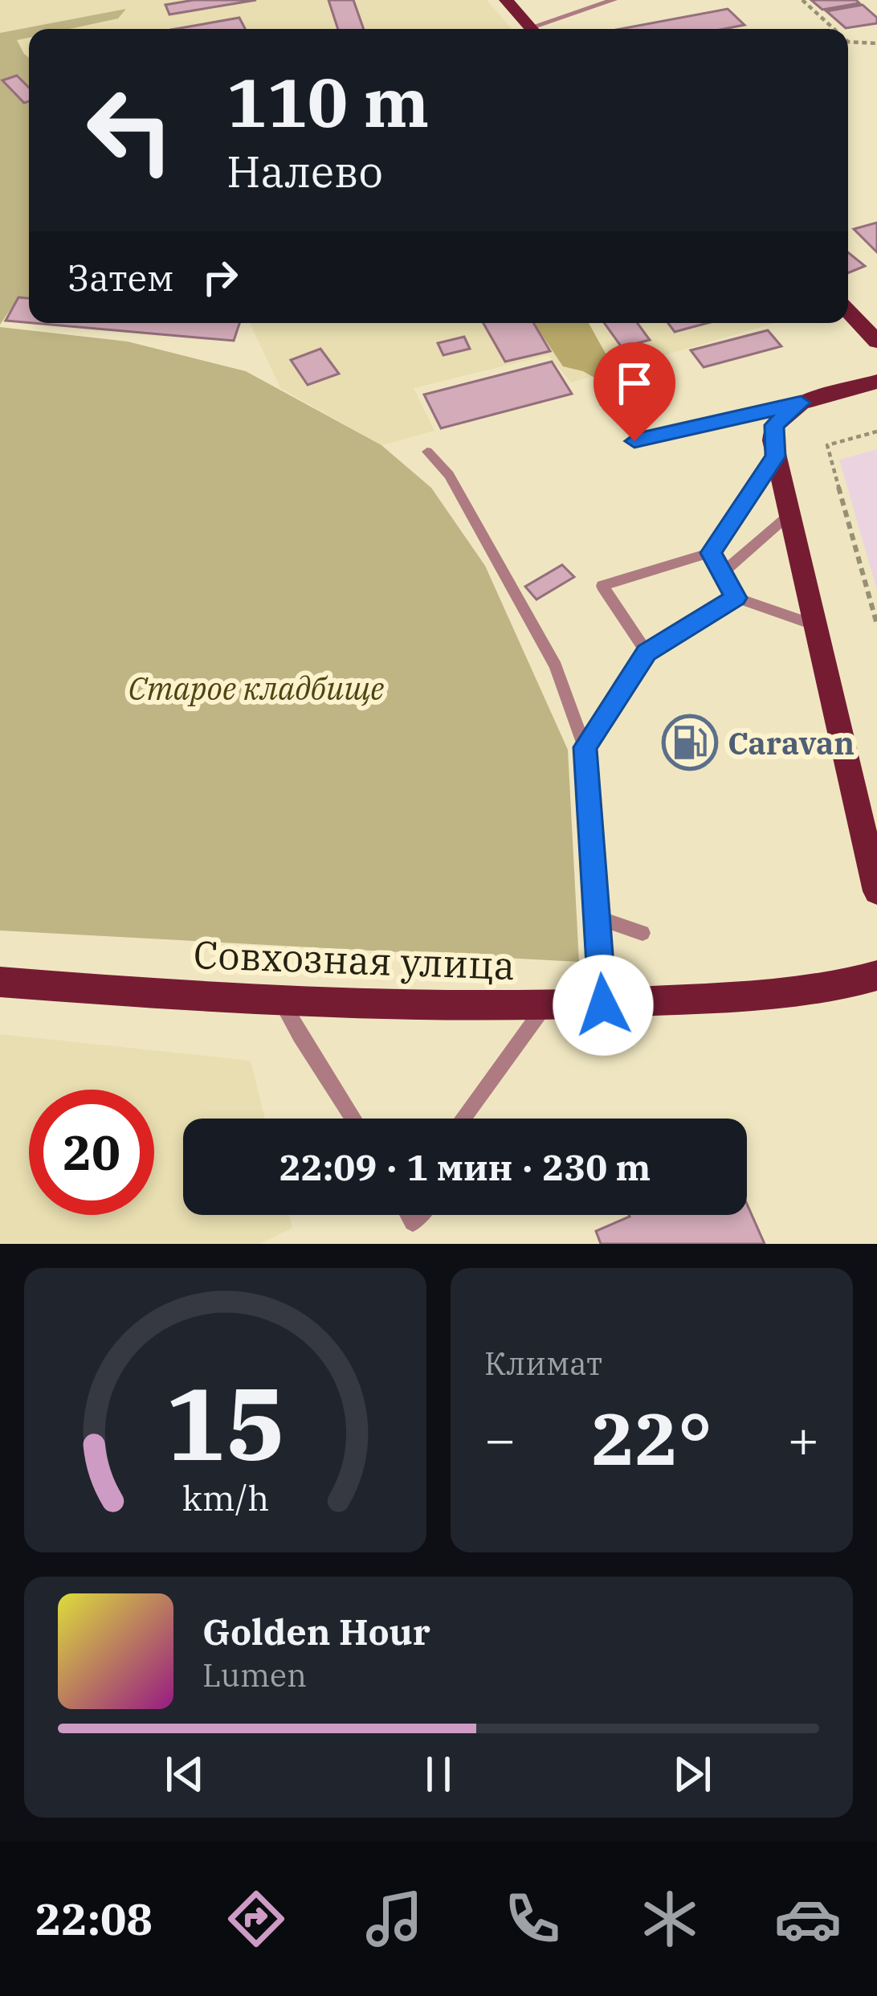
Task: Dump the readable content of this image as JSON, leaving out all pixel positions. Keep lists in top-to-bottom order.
{
  "streets": {
    "main road": ["Совхозная улица"]
  },
  "parks": ["Старое кладбище"],
  "places": {
    "fuel station": ["Caravan"]
  },
  "page": {
    "turn": ["110 m", "Налево"],
    "then": "Затем",
    "limit": "20",
    "trip": "22:09 · 1 мин · 230 m",
    "tile": "Климат",
    "heat": ["−", "22°", "+"],
    "song": ["Golden Hour", "Lumen"],
    "tabs": "22:08",
    "gauge": ["15", "km/h"]
  }
}
